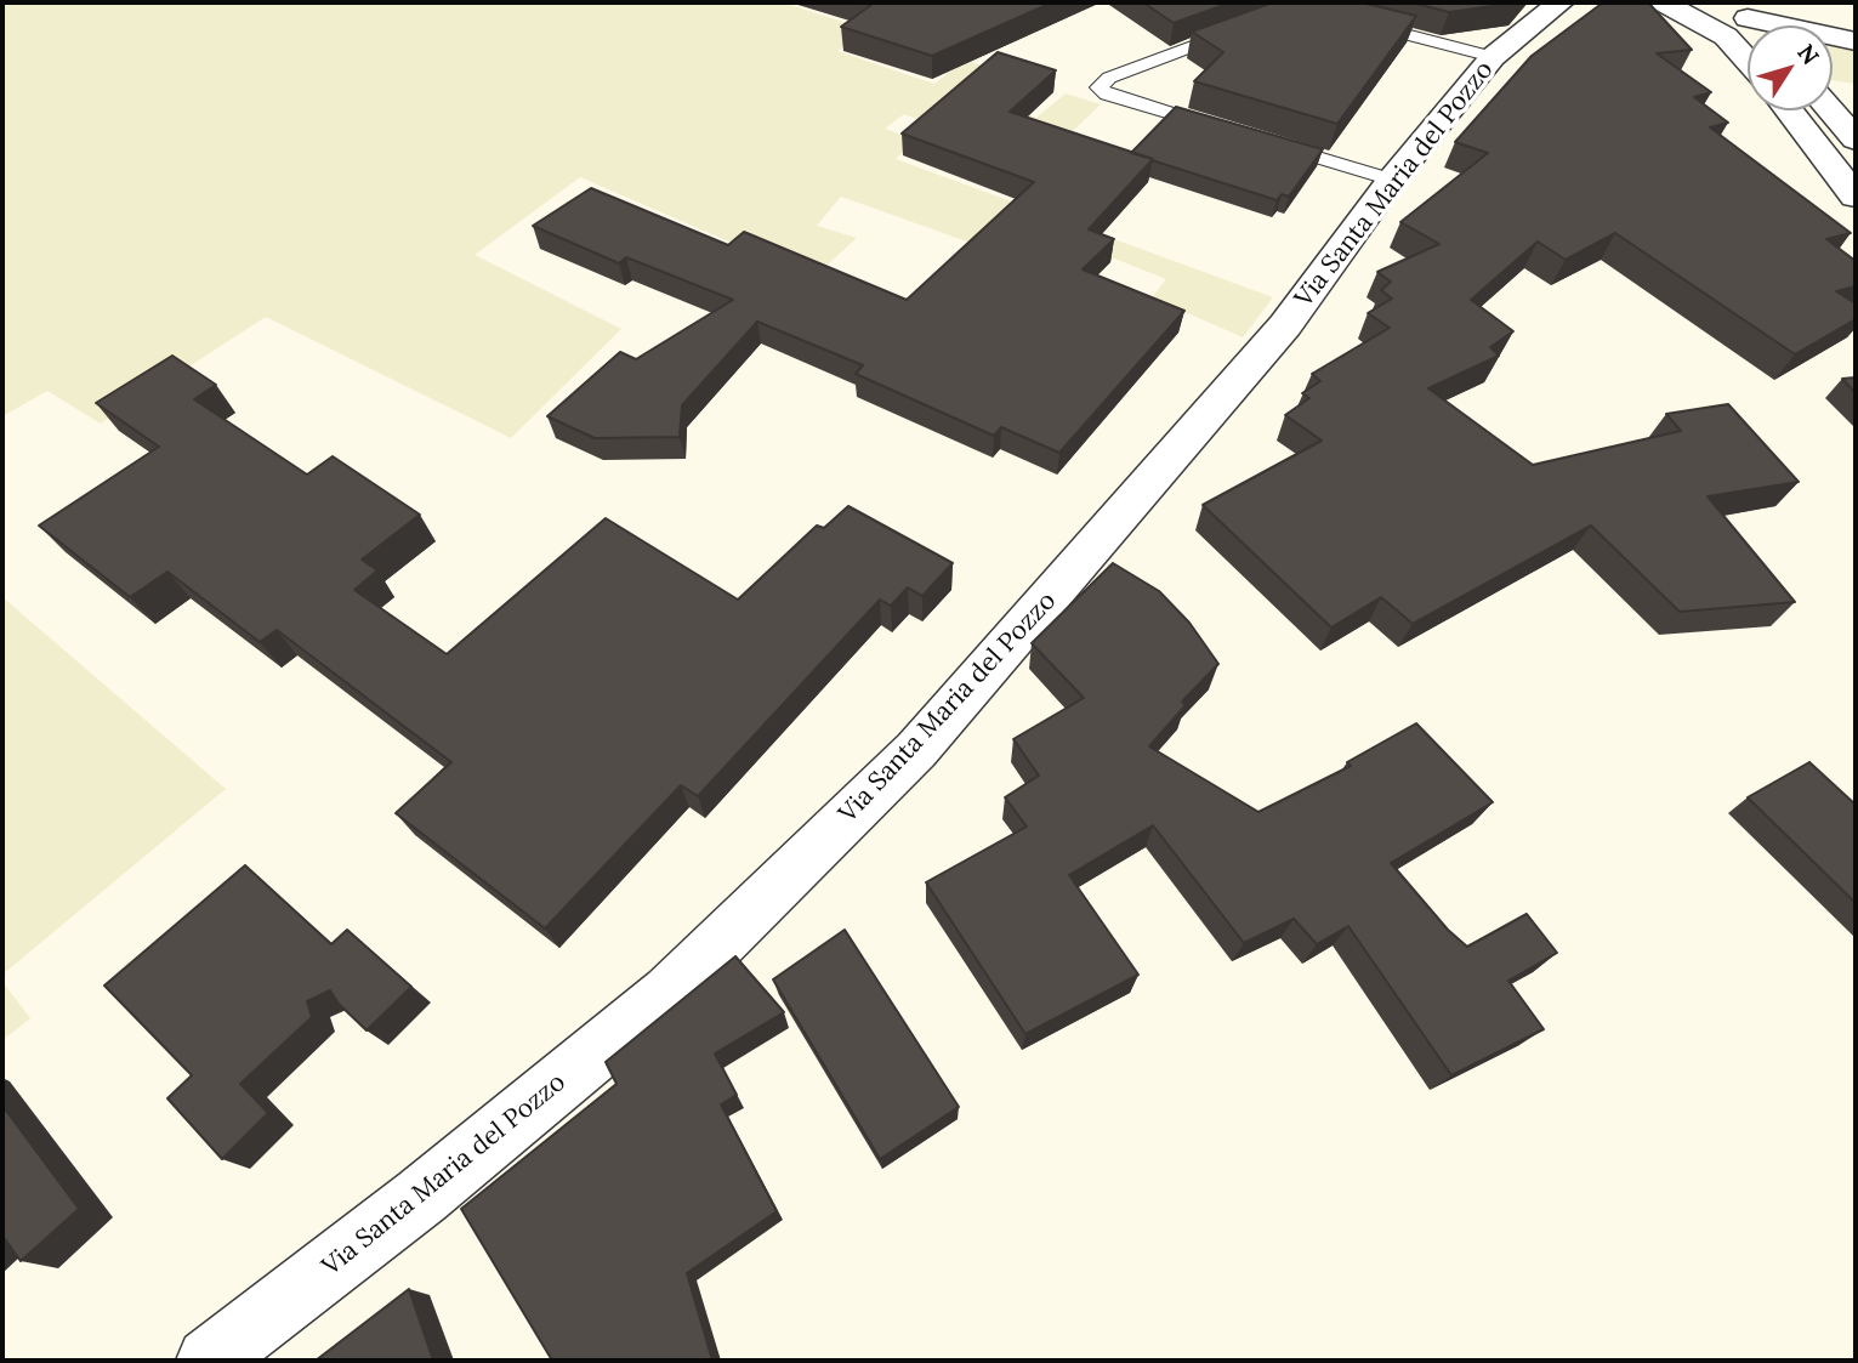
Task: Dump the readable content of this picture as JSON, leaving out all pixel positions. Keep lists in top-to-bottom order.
{
  "streets": {
    "street": ["Via Santa Maria del Pozzo"]
  },
  "north": "top right"
}
